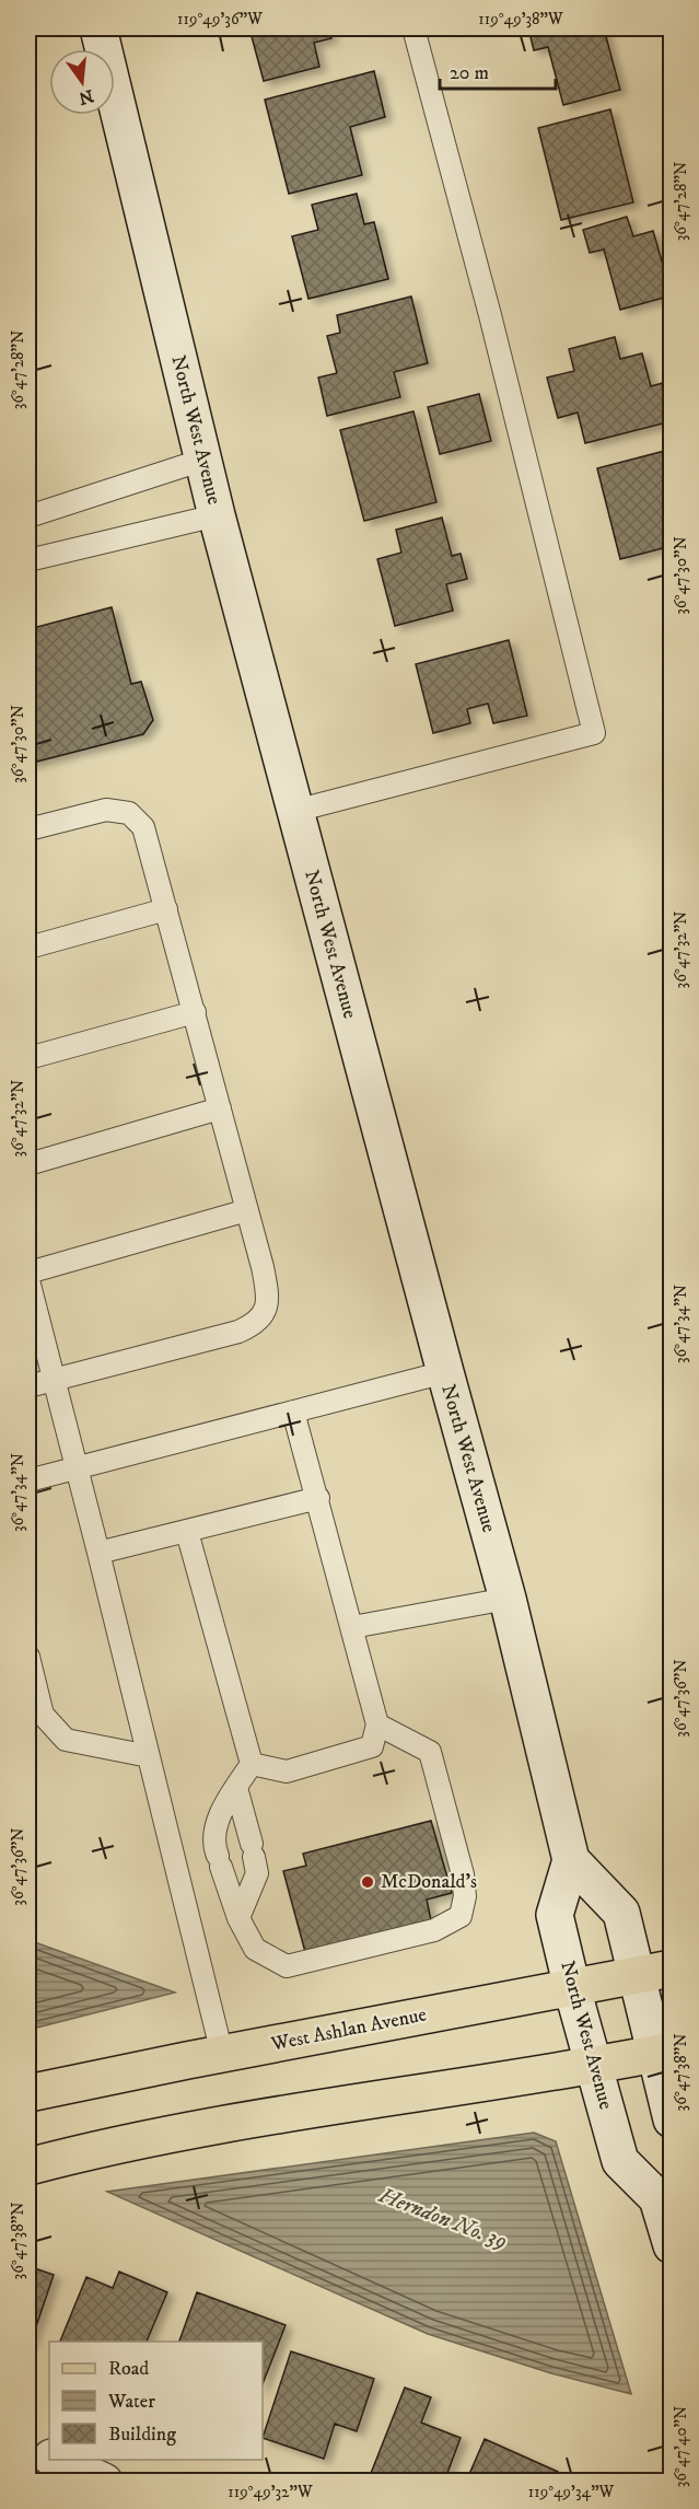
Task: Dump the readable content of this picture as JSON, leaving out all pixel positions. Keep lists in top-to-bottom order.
{
  "streets": {
    "main road": ["North West Avenue", "West Ashlan Avenue"]
  },
  "crossings": [
    ["North West Avenue", "West Ashlan Avenue"]
  ],
  "water": ["Herndon No. 39"],
  "places": ["McDonald's"],
  "legend": ["Road", "Water", "Building"],
  "scale_bar": "20 m",
  "north": "bottom",
  "coordinates": [
    "119°49'36\"W",
    "119°49'38\"W",
    "36°47'28\"N",
    "36°47'30\"N",
    "36°47'32\"N",
    "36°47'34\"N",
    "36°47'36\"N",
    "36°47'38\"N",
    "36°47'40\"N",
    "119°49'32\"W",
    "119°49'34\"W"
  ]
}
